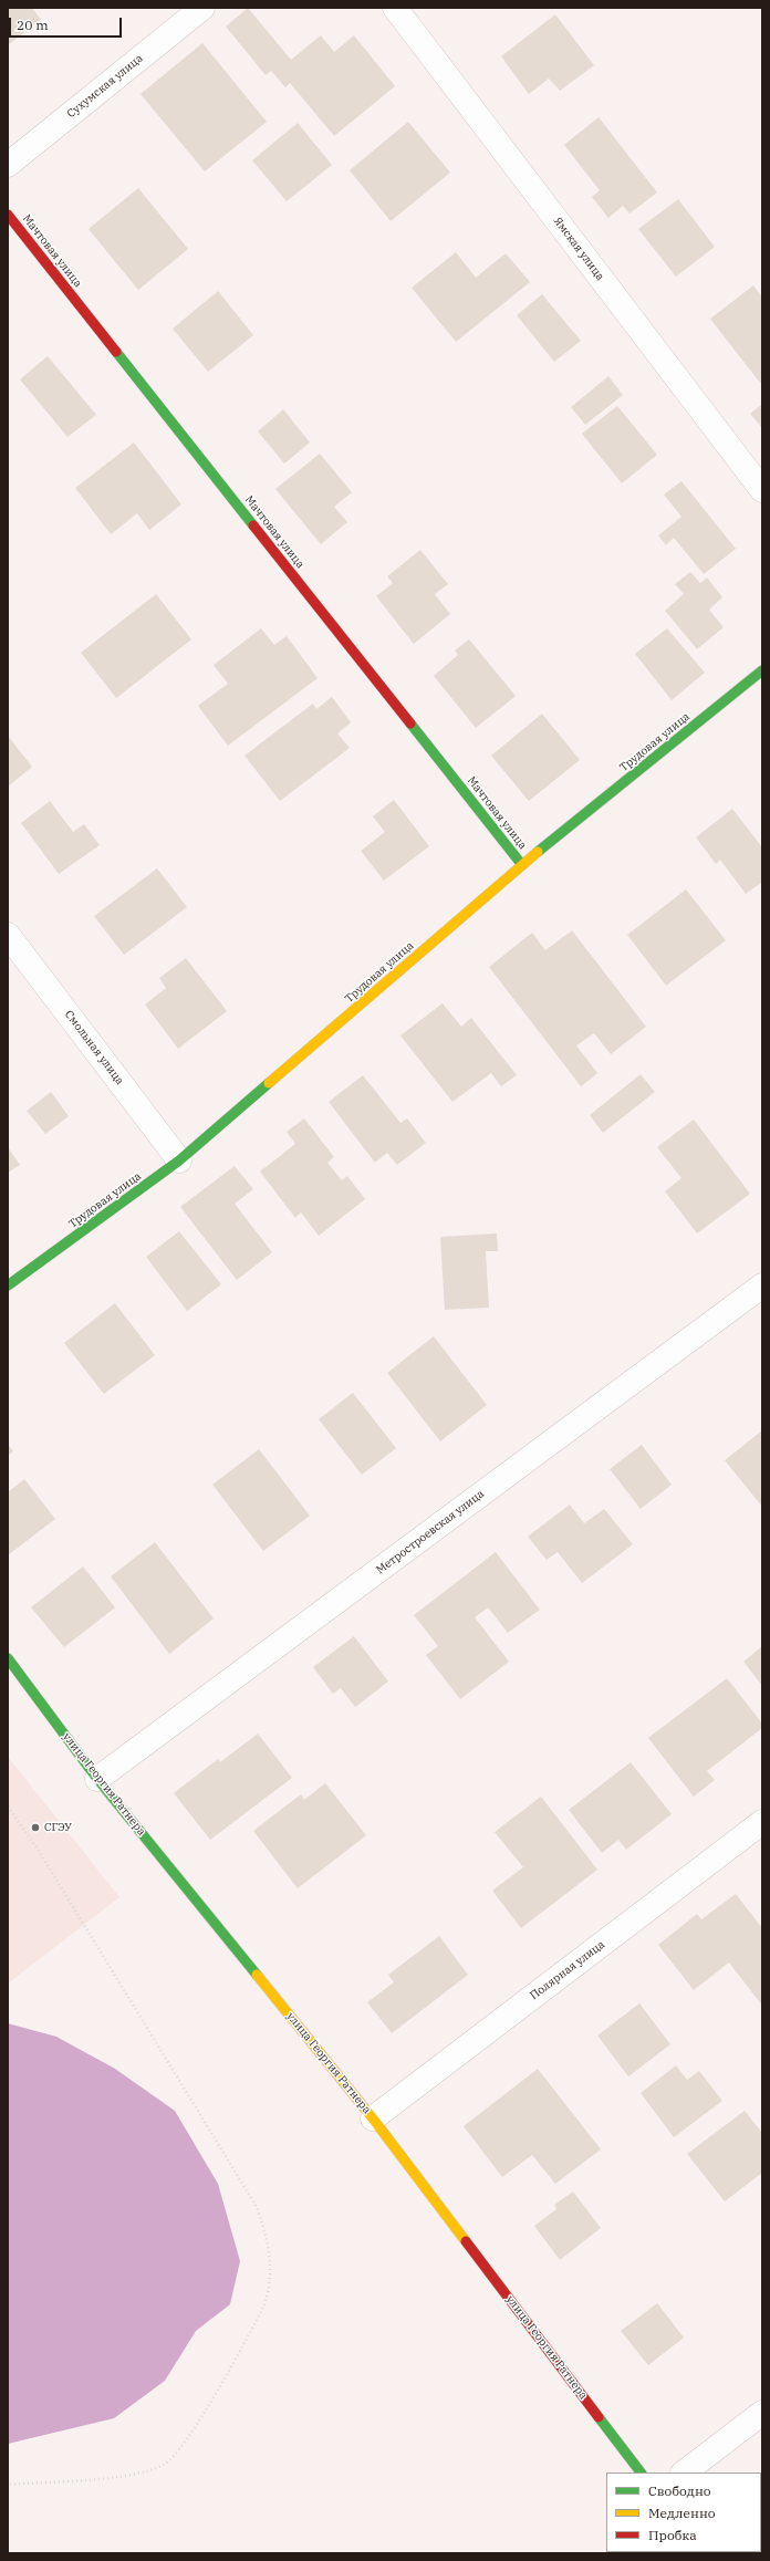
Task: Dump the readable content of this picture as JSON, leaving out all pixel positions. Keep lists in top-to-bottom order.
{
  "streets": {
    "street": [
      "Сухумская улица",
      "Ямская улица",
      "Мачтовая улица",
      "Трудовая улица",
      "Смольная улица",
      "Метростроевская улица",
      "улица Георгия Ратнера",
      "Полярная улица"
    ]
  },
  "crossings": [
    ["Мачтовая улица", "Трудовая улица"],
    ["Трудовая улица", "Смольная улица"],
    ["Метростроевская улица", "улица Георгия Ратнера"],
    ["улица Георгия Ратнера", "Полярная улица"]
  ],
  "places": ["СГЭУ"],
  "legend": ["Свободно", "Медленно", "Пробка"],
  "scale_bar": "20 m"
}
